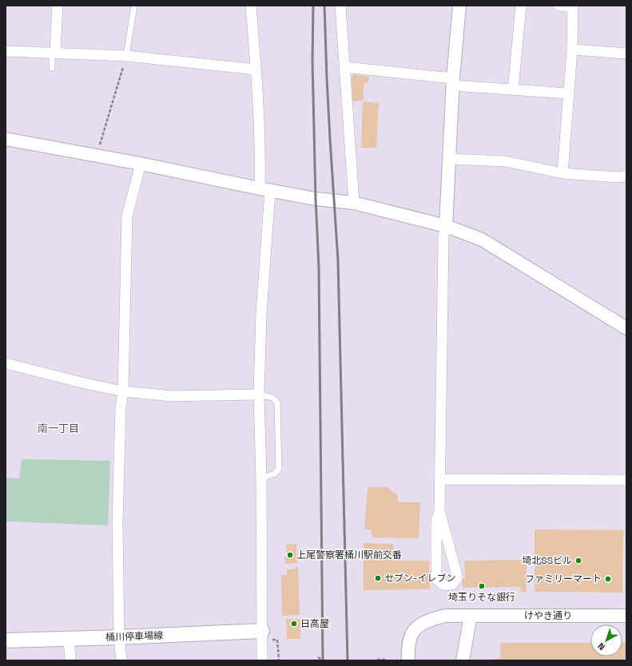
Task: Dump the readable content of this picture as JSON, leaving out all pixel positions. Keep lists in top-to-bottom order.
{
  "streets": {
    "main road": ["桶川停車場線"],
    "street": ["けやき通り"]
  },
  "districts": ["南一丁目"],
  "places": [
    "上尾警察署桶川駅前交番",
    "埼北SSビル",
    "セブン-イレブン",
    "ファミリーマート",
    "埼玉りそな銀行",
    "日高屋"
  ],
  "north": "bottom left"
}
